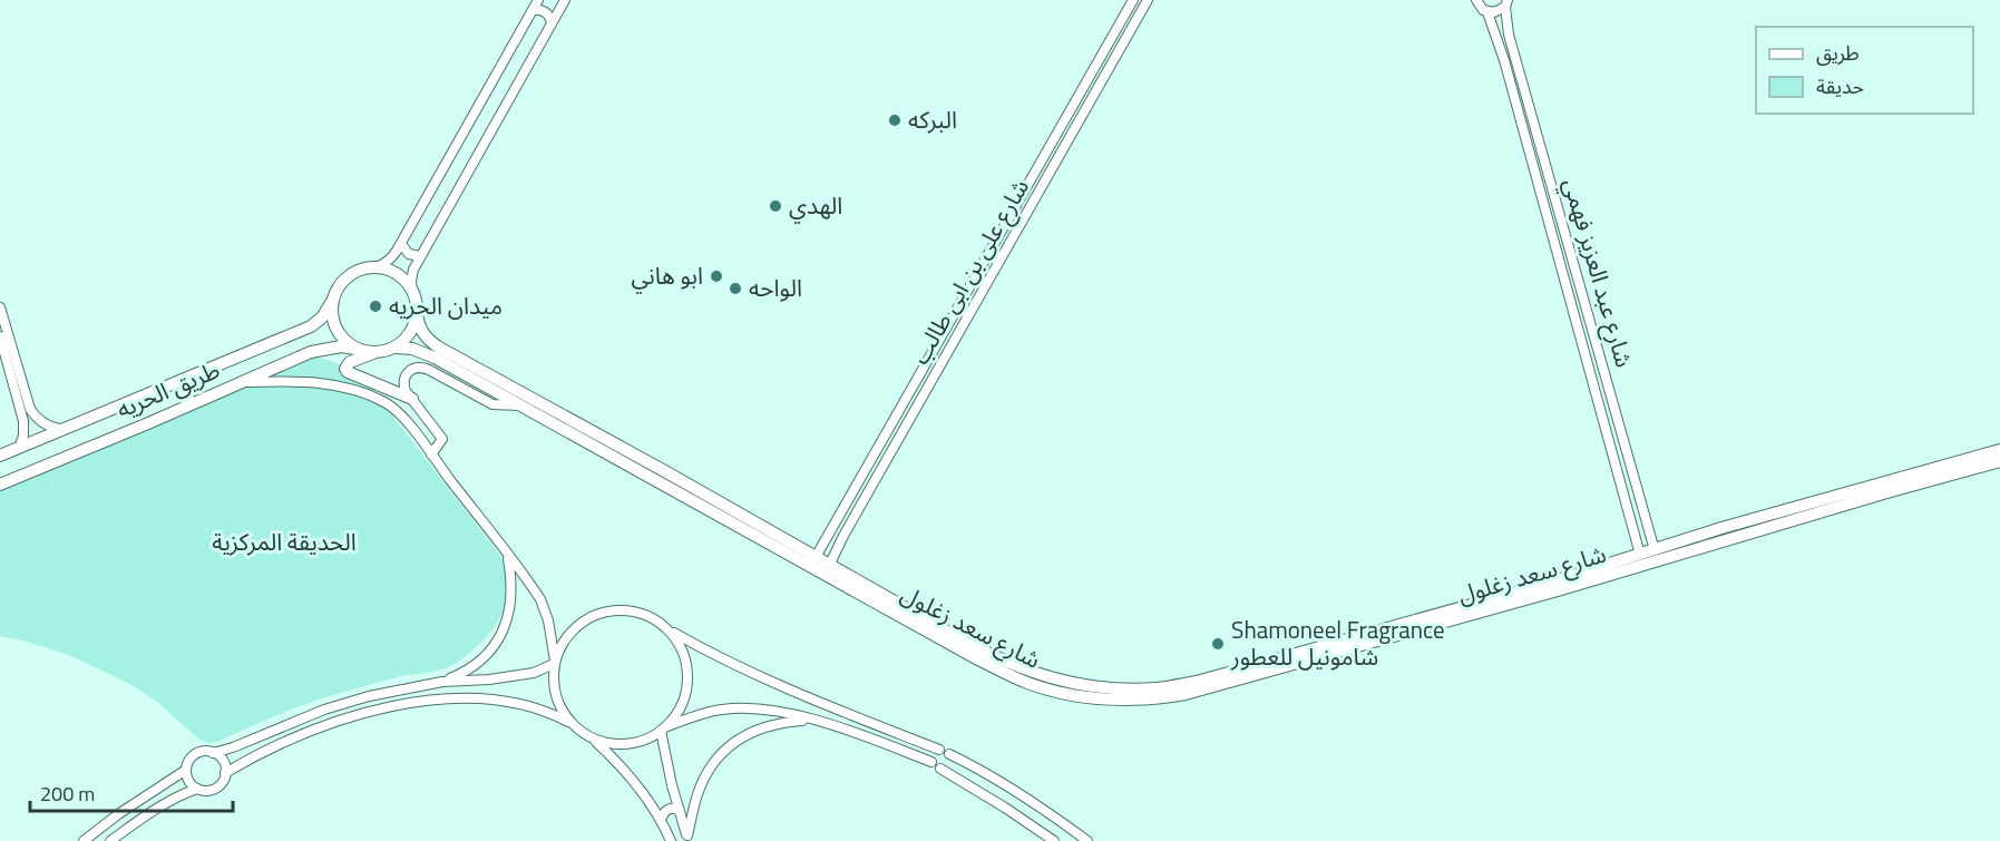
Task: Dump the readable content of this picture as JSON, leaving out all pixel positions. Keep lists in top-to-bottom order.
{
  "streets": {
    "main road": ["طريق الحريه", "شارع سعد زغلول"],
    "street": ["شارع على بن ابى طالب", "شارع عبد العزيز فهمي"]
  },
  "crossings": [
    ["شارع على بن ابى طالب", "شارع سعد زغلول"],
    ["شارع عبد العزيز فهمي", "شارع سعد زغلول"],
    ["طريق الحريه", "شارع سعد زغلول"]
  ],
  "parks": ["الحديقة المركزية"],
  "places": [
    "البركه",
    "الهدي",
    "ابو هاني",
    "الواحه",
    "ميدان الحريه",
    "Shamoneel Fragrance شامونيل للعطور"
  ],
  "legend": ["طريق", "حديقة"],
  "scale_bar": "200 m"
}
